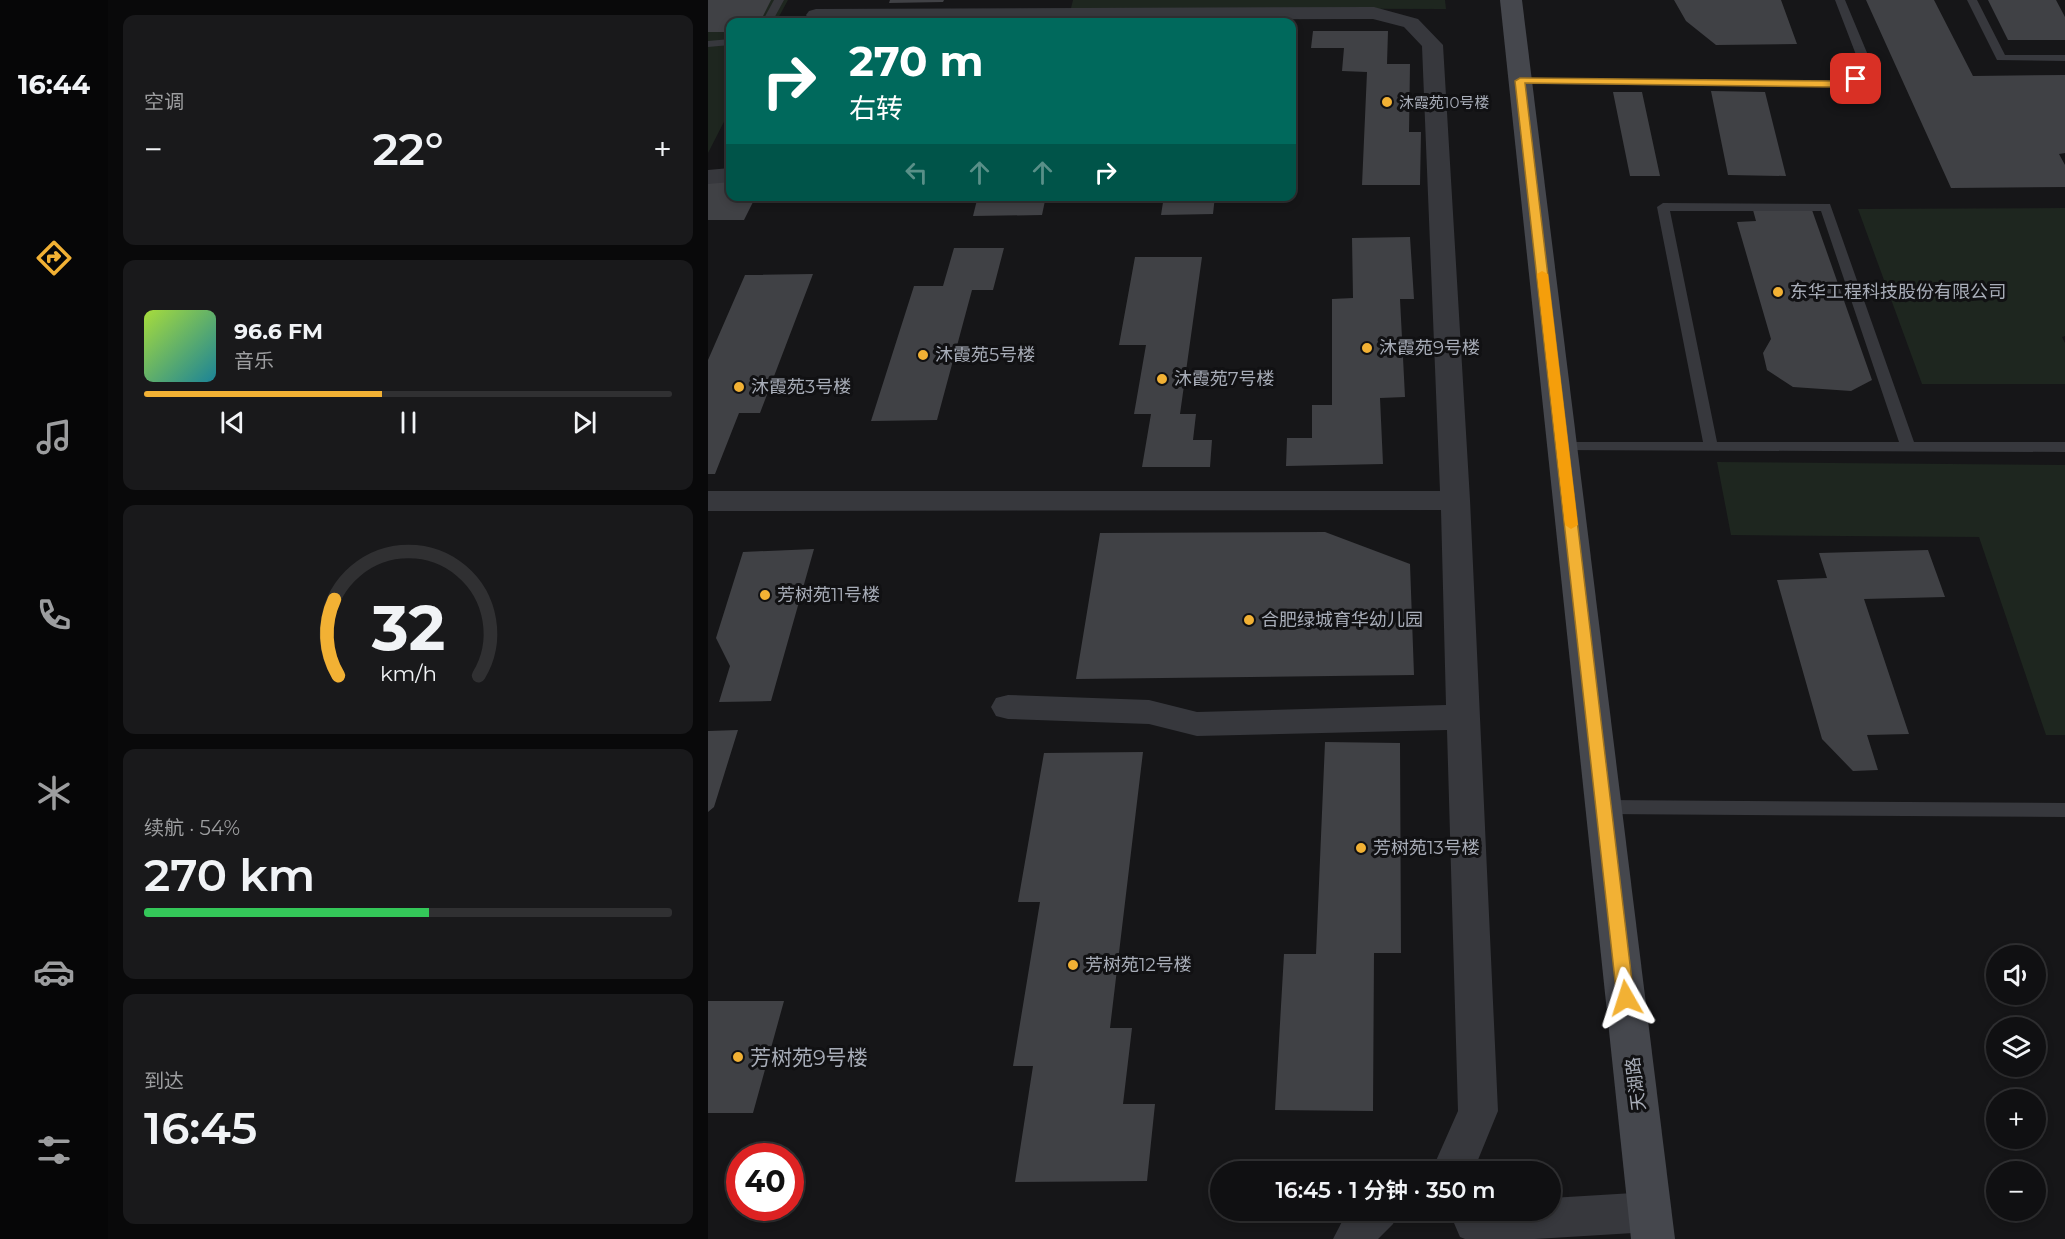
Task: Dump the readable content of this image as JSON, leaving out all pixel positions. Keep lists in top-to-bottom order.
{
  "streets": {
    "street": ["天湖路"]
  },
  "places": [
    "沐霞苑10号楼",
    "东华工程科技股份有限公司",
    "沐霞苑9号楼",
    "沐霞苑5号楼",
    "沐霞苑7号楼",
    "沐霞苑3号楼",
    "芳树苑11号楼",
    "合肥绿城育华幼儿园",
    "芳树苑13号楼",
    "芳树苑12号楼",
    "芳树苑9号楼"
  ],
  "page": {
    "tabs": "16:44",
    "tile": [
      "空调",
      ["续航 · 54%", "270 km"],
      ["到达", "16:45"]
    ],
    "turn": ["270 m", "右转"],
    "heat": ["−", "22°", "+"],
    "song": ["96.6 FM", "音乐"],
    "map_buttons": ["+", "−"],
    "limit": "40",
    "trip": "16:45 · 1 分钟 · 350 m",
    "gauge": ["32", "km/h"]
  }
}
